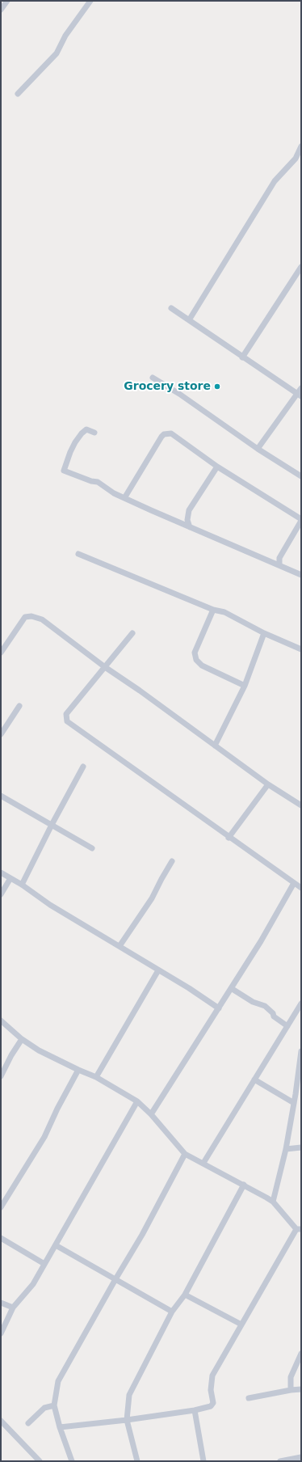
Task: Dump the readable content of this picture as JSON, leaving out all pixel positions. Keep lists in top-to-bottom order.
{
  "places": ["Grocery store"]
}
